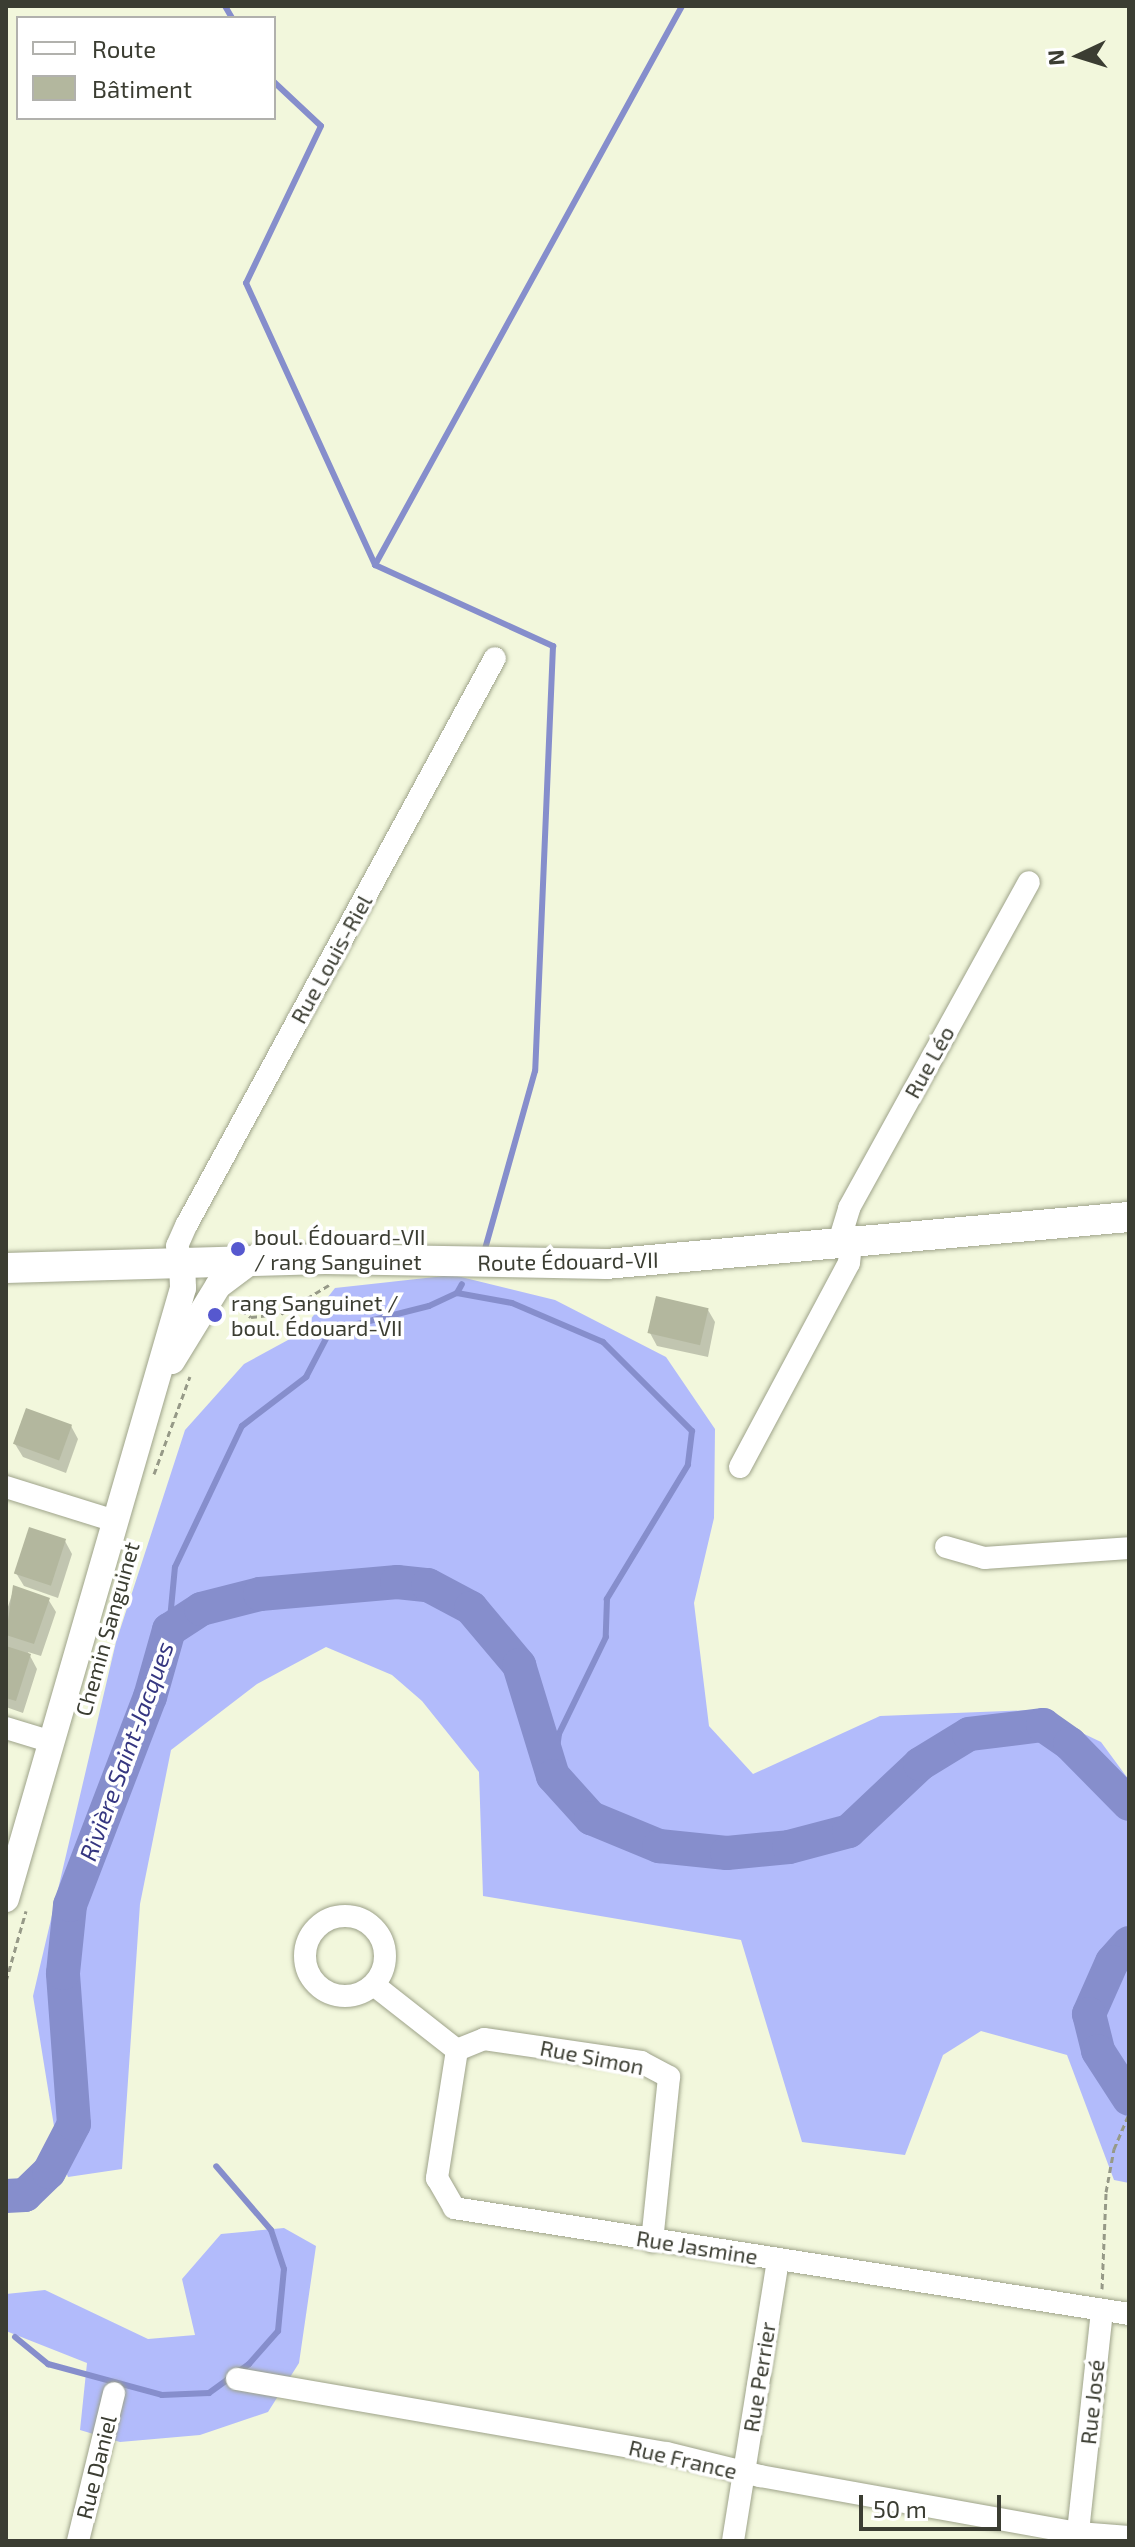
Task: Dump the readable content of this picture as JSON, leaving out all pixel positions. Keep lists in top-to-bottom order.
{
  "streets": {
    "main road": ["Route Édouard-VII"],
    "street": [
      "Rue Louis-Riel",
      "Rue Léo",
      "Chemin Sanguinet",
      "Rue Simon",
      "Rue Jasmine",
      "Rue Perrier",
      "Rue José",
      "Rue France",
      "Rue Daniel"
    ]
  },
  "crossings": [
    ["Rue Louis-Riel", "Route Édouard-VII"],
    ["Rue Louis-Riel", "Chemin Sanguinet"],
    ["Rue Léo", "Route Édouard-VII"],
    ["Route Édouard-VII", "Chemin Sanguinet"],
    ["Rue Simon", "Rue Jasmine"],
    ["Rue Jasmine", "Rue Perrier"],
    ["Rue Jasmine", "Rue José"],
    ["Rue Perrier", "Rue France"],
    ["Rue José", "Rue France"]
  ],
  "water": ["Rivière Saint-Jacques"],
  "places": ["boul. Édouard-VII / rang Sanguinet", "rang Sanguinet / boul. Édouard-VII"],
  "legend": ["Route", "Bâtiment"],
  "scale_bar": "50 m",
  "north": "left"
}
